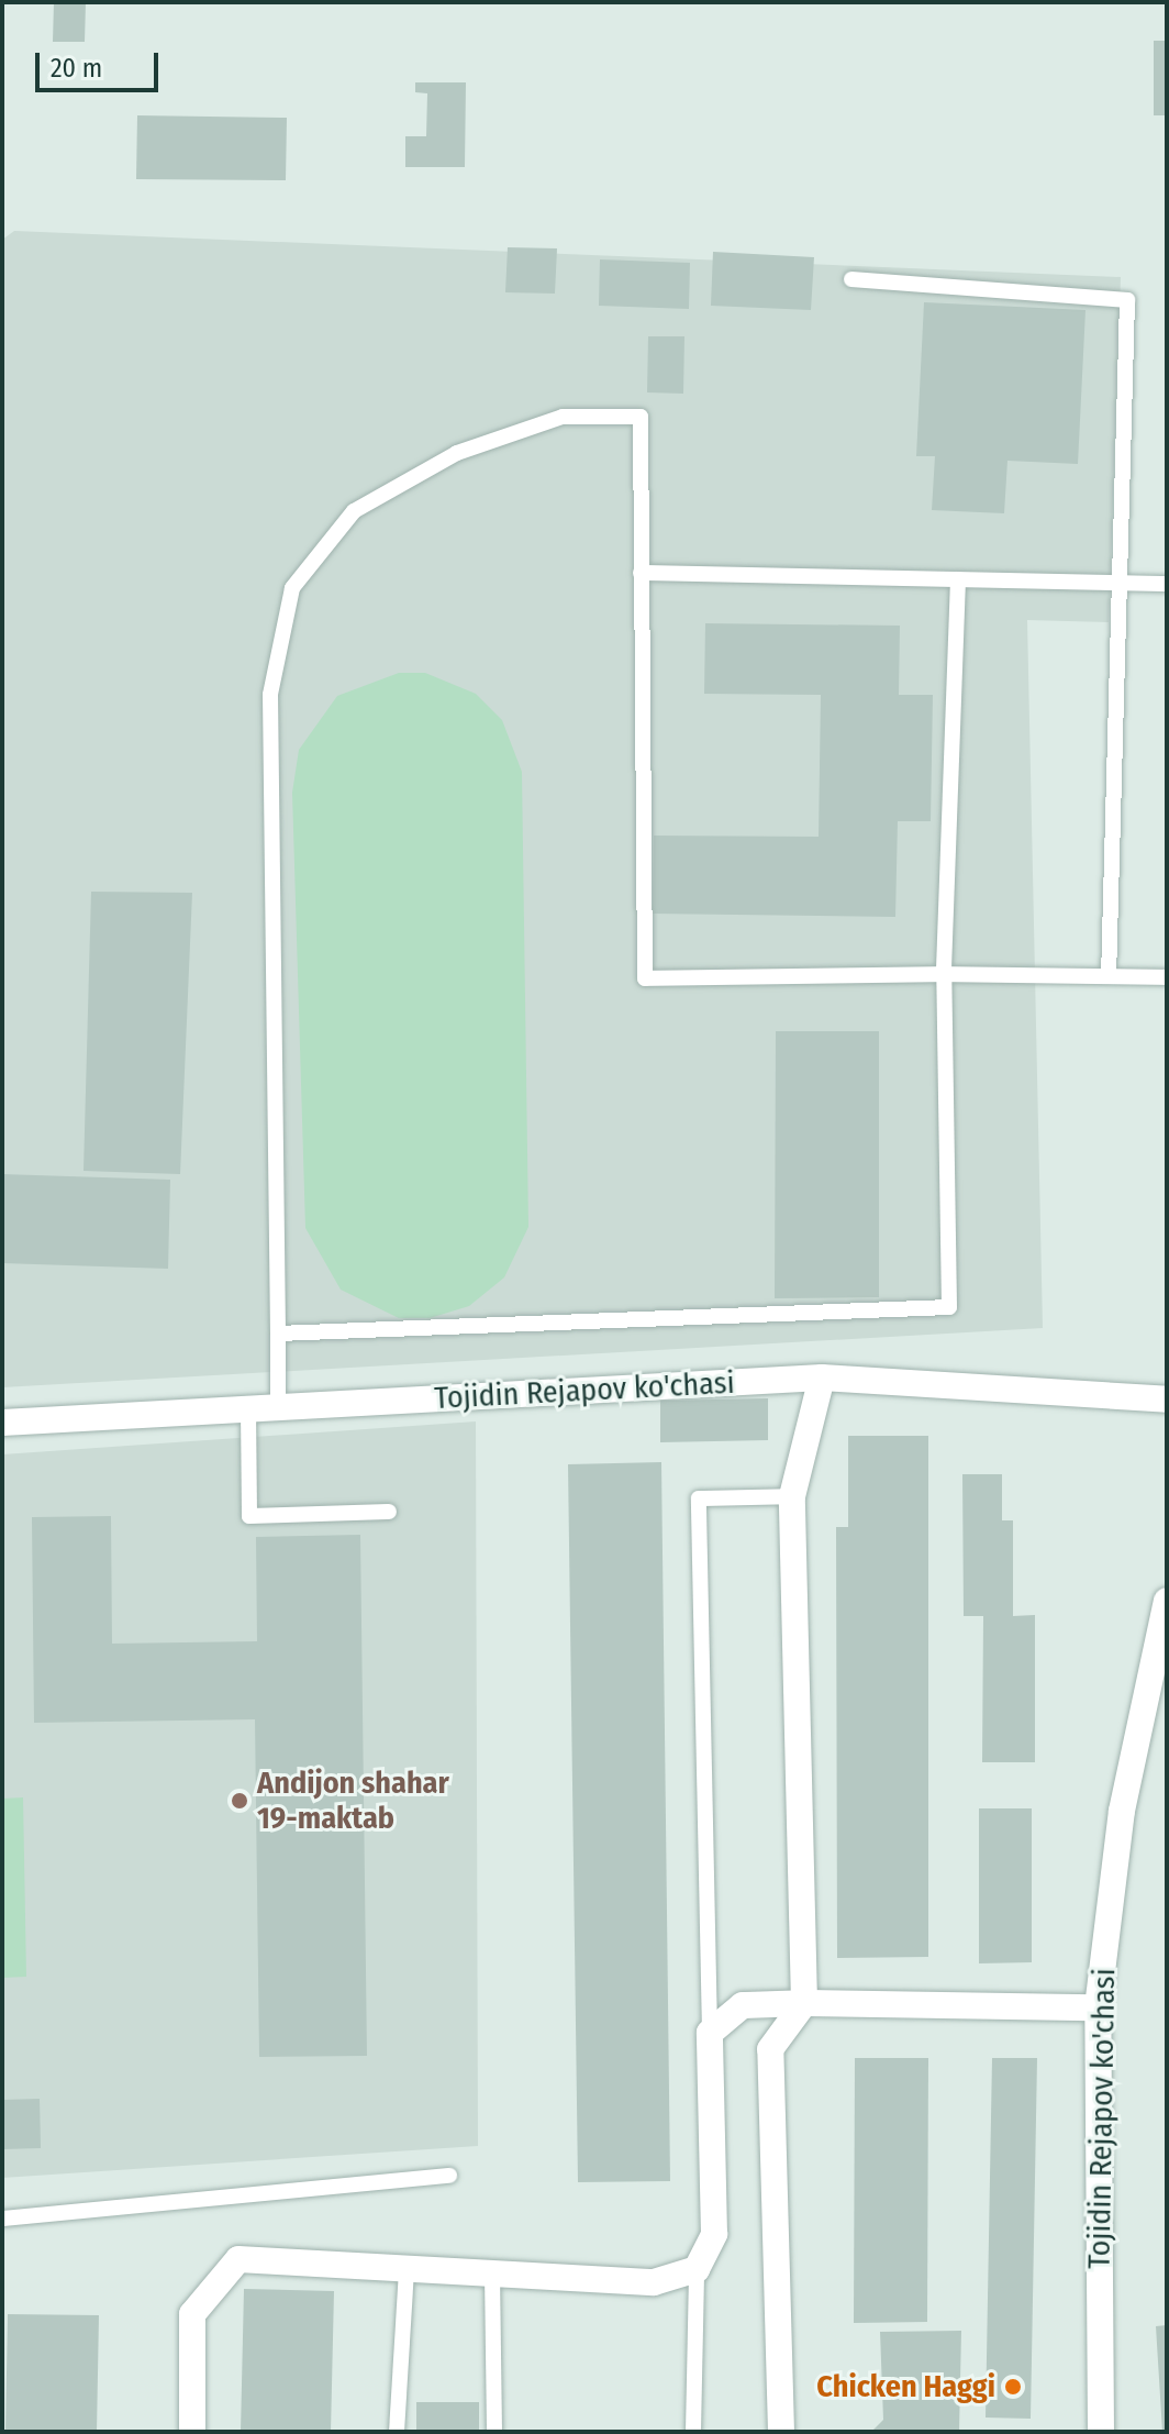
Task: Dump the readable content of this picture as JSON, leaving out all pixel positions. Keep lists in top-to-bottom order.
{
  "streets": {
    "street": ["Tojidin Rejapov ko'chasi"]
  },
  "places": ["Andijon shahar 19-maktab", "Chicken Haggi"],
  "scale_bar": "20 m"
}
